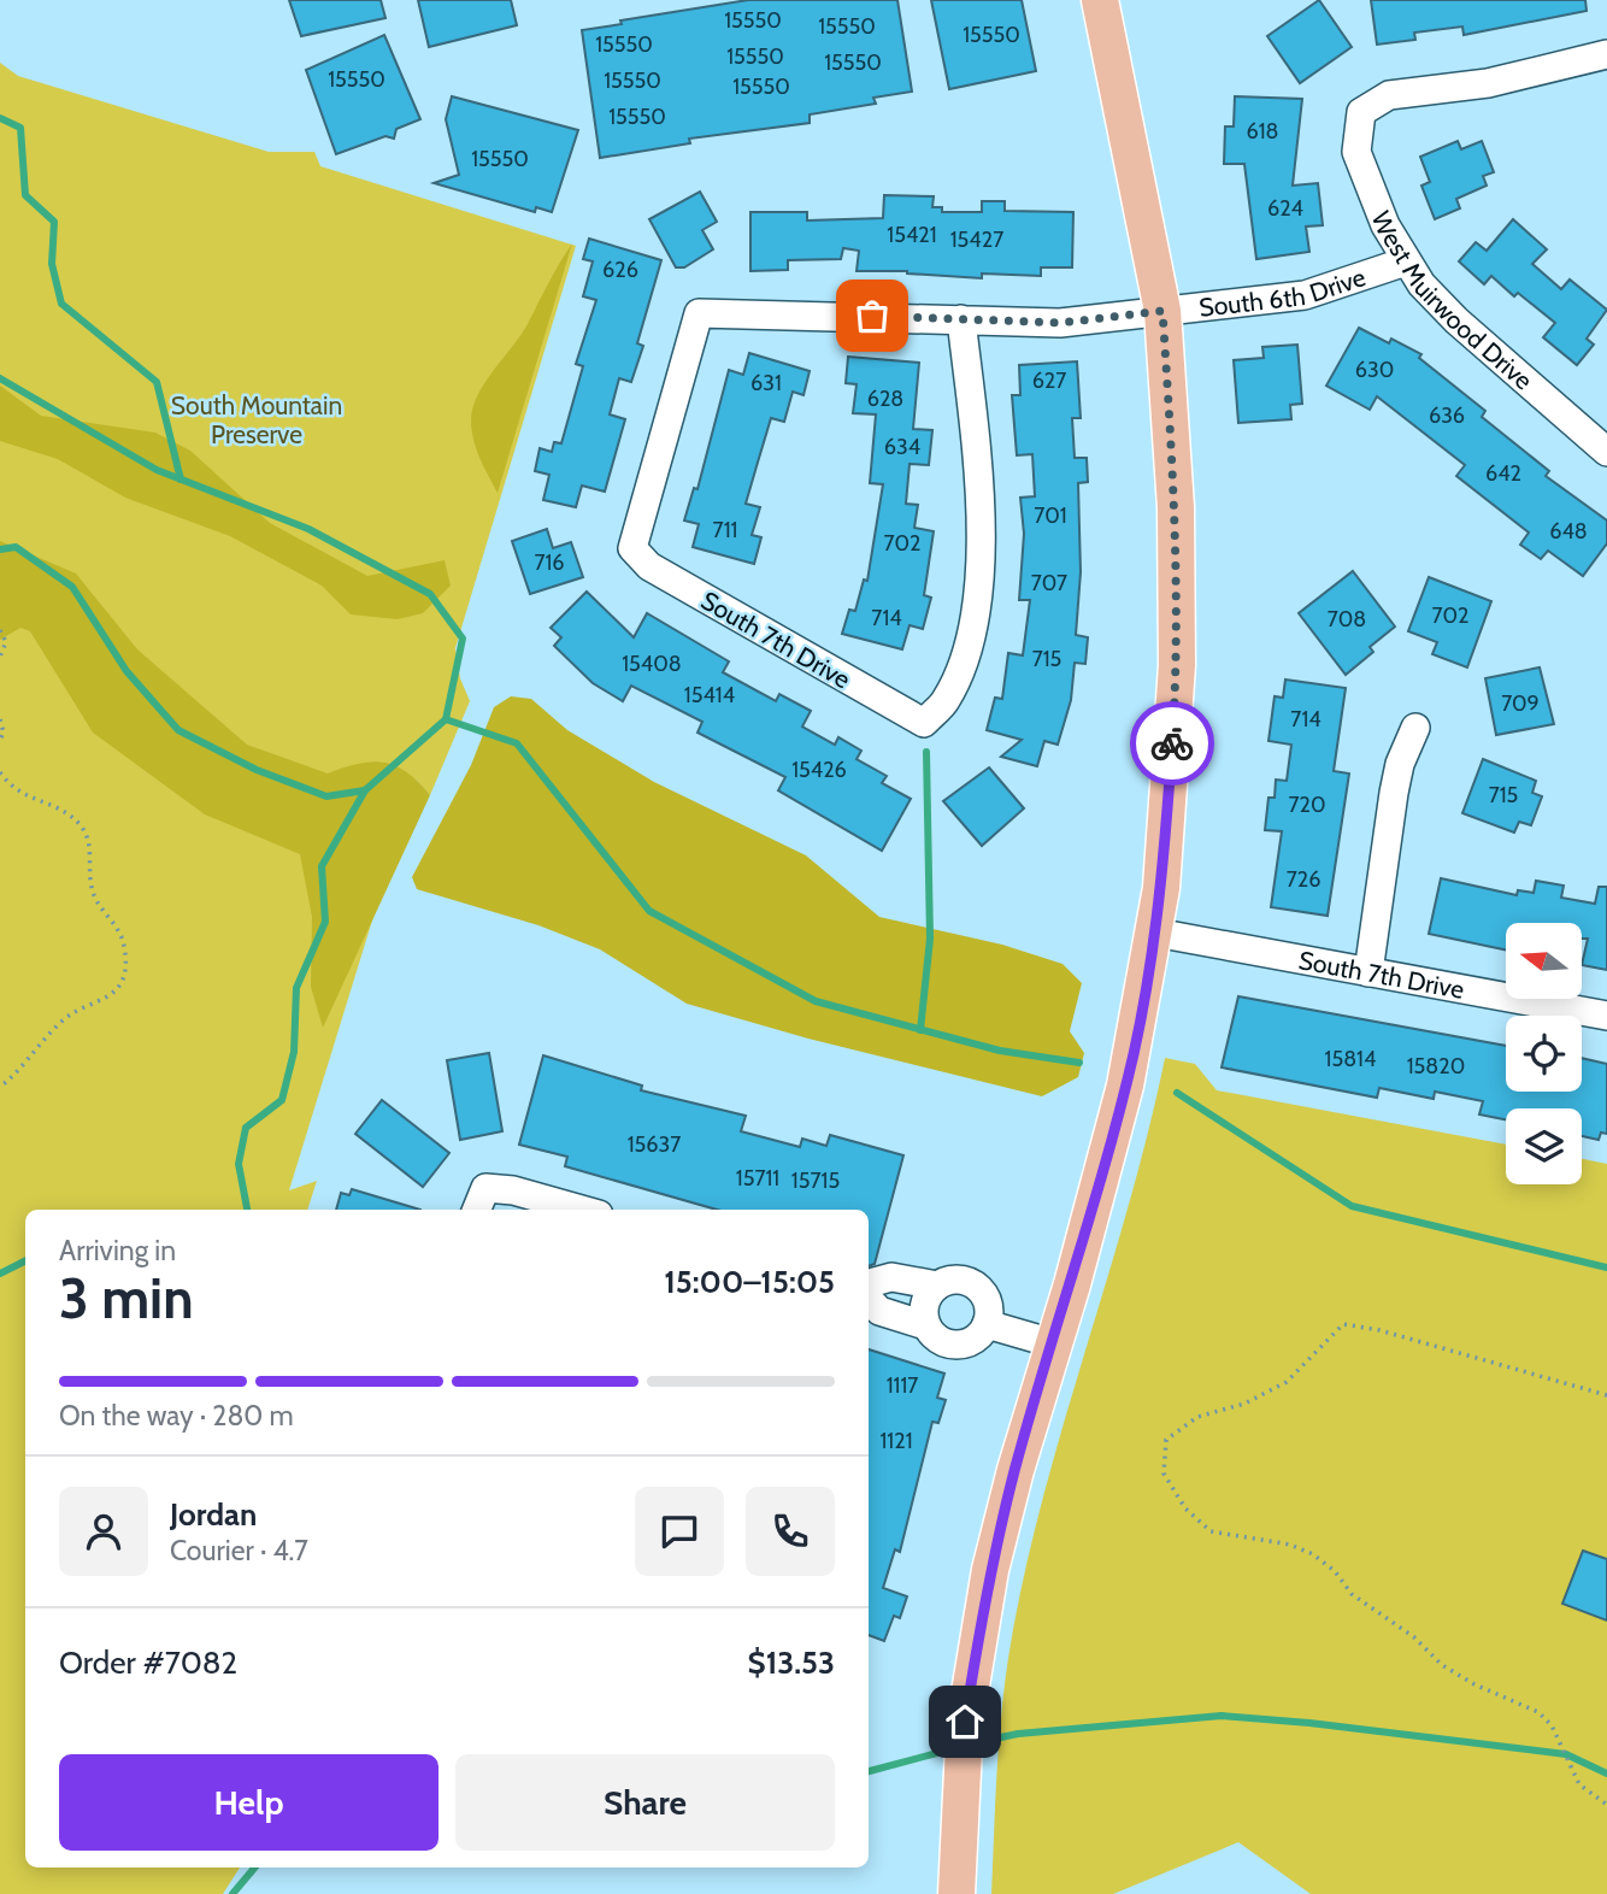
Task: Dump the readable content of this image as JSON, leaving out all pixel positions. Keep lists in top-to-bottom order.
{
  "streets": {
    "street": ["South 6th Drive", "West Muirwood Drive", "South 7th Drive"]
  },
  "crossings": [
    ["South 6th Drive", "West Muirwood Drive"],
    ["South 6th Drive", "South 7th Drive"]
  ],
  "parks": ["South Mountain Preserve"],
  "house_numbers": [
    "15550",
    "15550",
    "15550",
    "15550",
    "15550",
    "15550",
    "15550",
    "15550",
    "15550",
    "15550",
    "618",
    "15550",
    "624",
    "15421",
    "15427",
    "626",
    "630",
    "627",
    "631",
    "628",
    "636",
    "634",
    "642",
    "701",
    "711",
    "648",
    "702",
    "716",
    "707",
    "702",
    "714",
    "708",
    "715",
    "15408",
    "15414",
    "709",
    "714",
    "15426",
    "715",
    "720",
    "726",
    "15814",
    "15820",
    "15637",
    "15711",
    "15715",
    "1117",
    "1121"
  ],
  "north": "left",
  "page": {
    "heading": ["3 min", "Arriving in", "15:00–15:05"],
    "panel": [
      "Jordan",
      "Courier · 4.7",
      "Order #7082",
      "$13.53"
    ],
    "bar": "On the way · 280 m",
    "buttons": ["Help", "Share"]
  }
}
